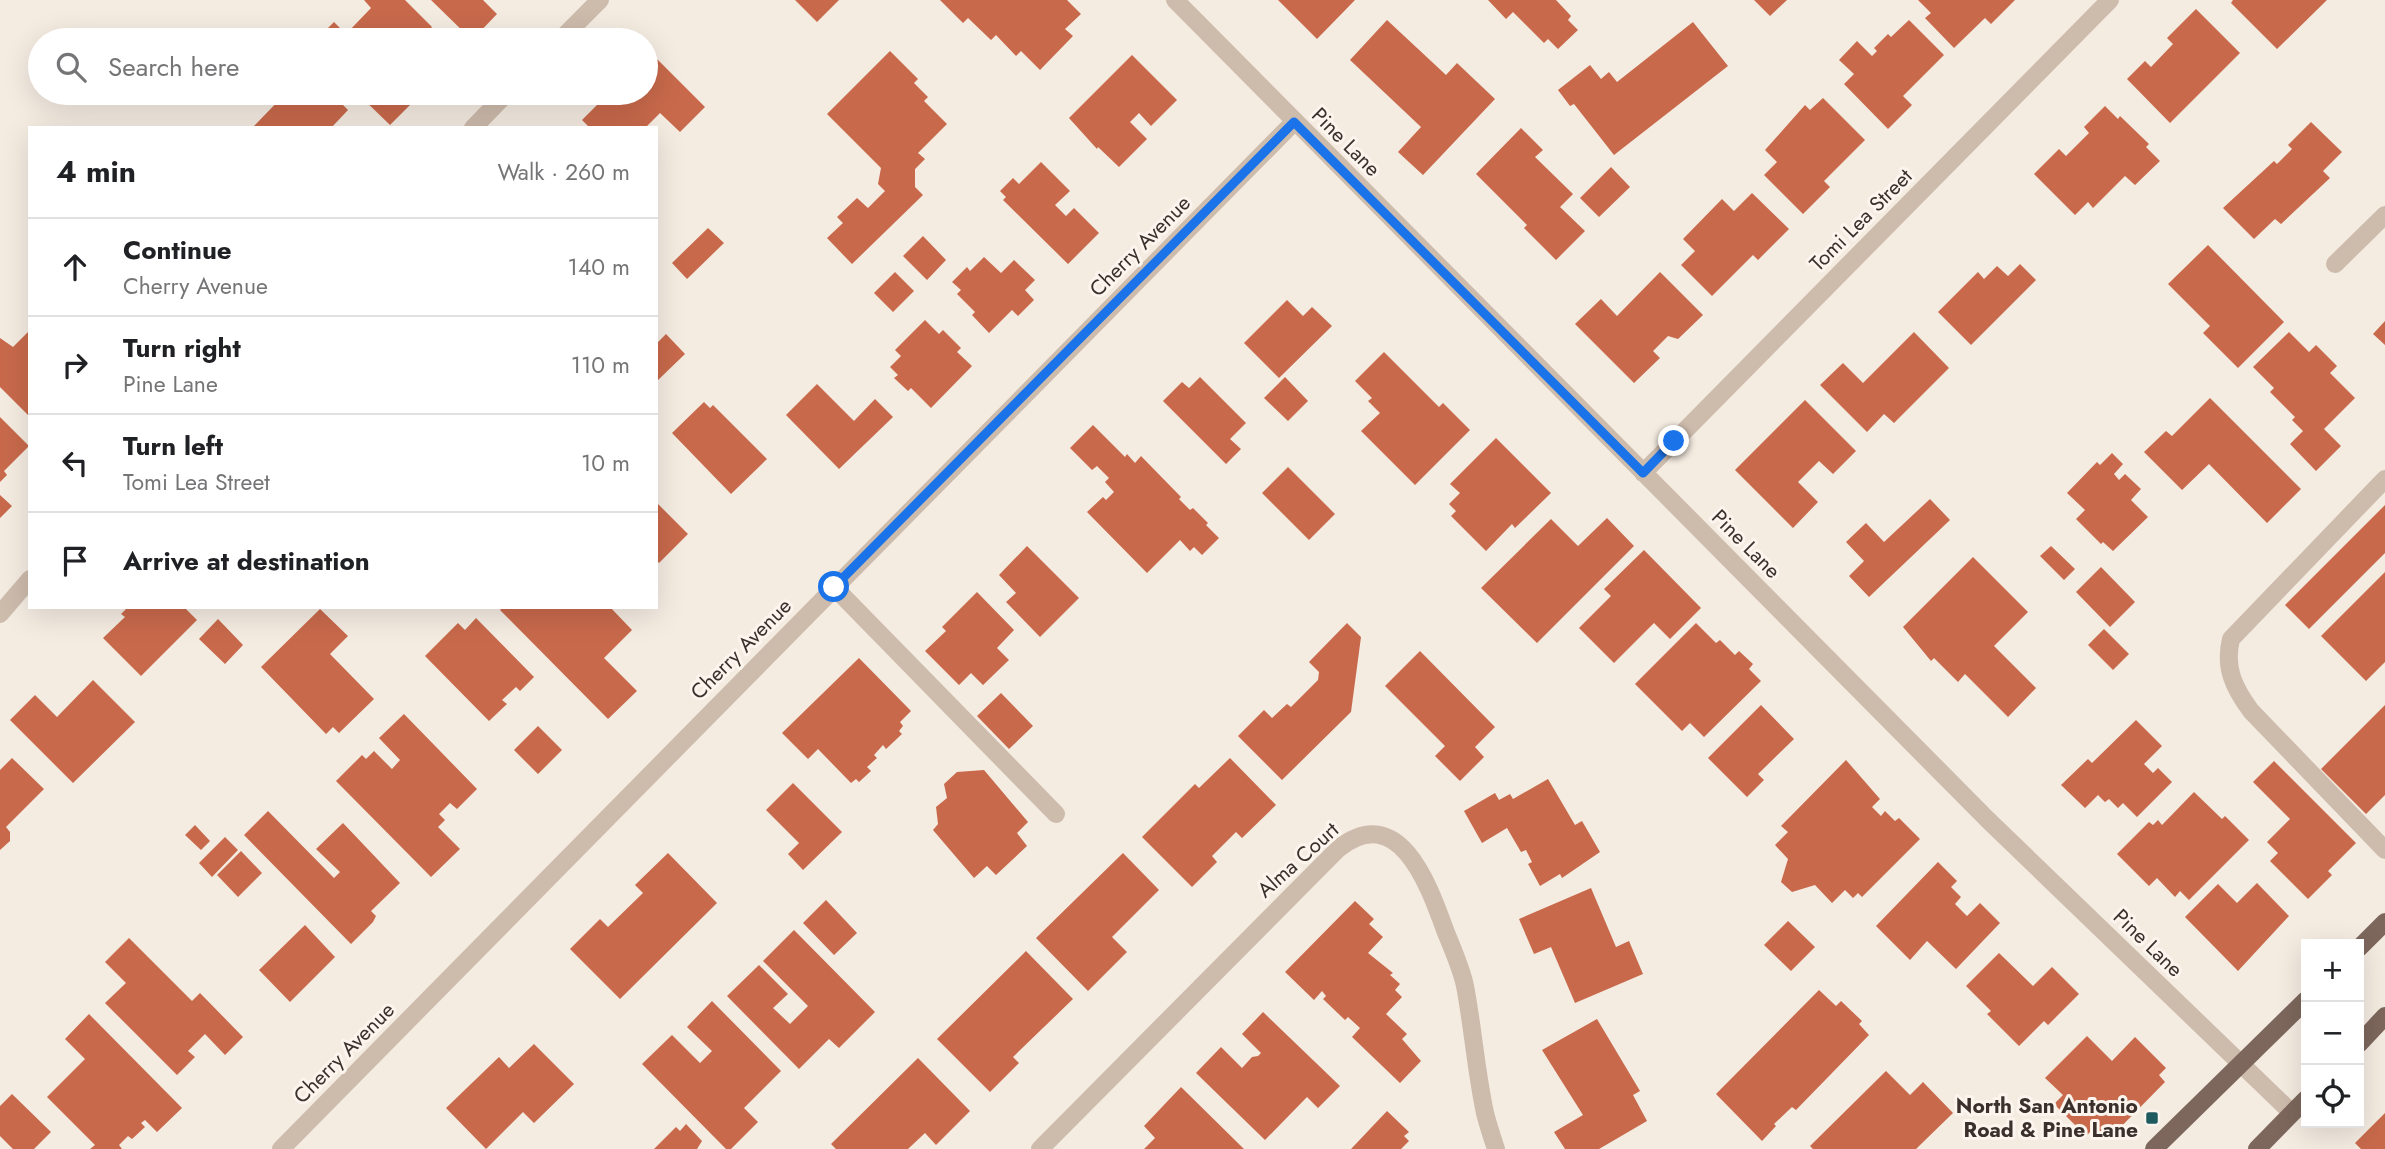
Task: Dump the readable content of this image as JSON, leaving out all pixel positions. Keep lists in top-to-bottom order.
{
  "streets": {
    "street": [
      "Pine Lane",
      "Tomi Lea Street",
      "Cherry Avenue",
      "Alma Court"
    ]
  },
  "crossings": [
    ["Pine Lane", "Tomi Lea Street"],
    ["Pine Lane", "Cherry Avenue"]
  ],
  "places": {
    "transit": ["North San Antonio Road & Pine Lane"]
  },
  "page": {
    "search": "Search here",
    "heading": ["4 min", "Walk · 260 m"],
    "list": [
      ["Continue", "Cherry Avenue", "140 m"],
      ["Turn right", "Pine Lane", "110 m"],
      ["Turn left", "Tomi Lea Street", "10 m"],
      "Arrive at destination"
    ],
    "map_buttons": ["+", "−"]
  }
}
